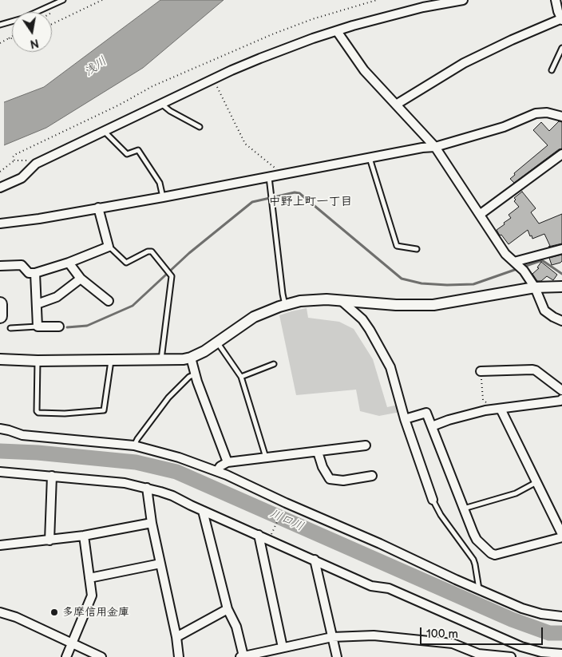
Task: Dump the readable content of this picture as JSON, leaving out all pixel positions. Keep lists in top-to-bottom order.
{
  "districts": ["中野上町一丁目"],
  "water": ["浅川", "川口川"],
  "places": ["多摩信用金庫"],
  "scale_bar": "100 m",
  "north": "bottom"
}
